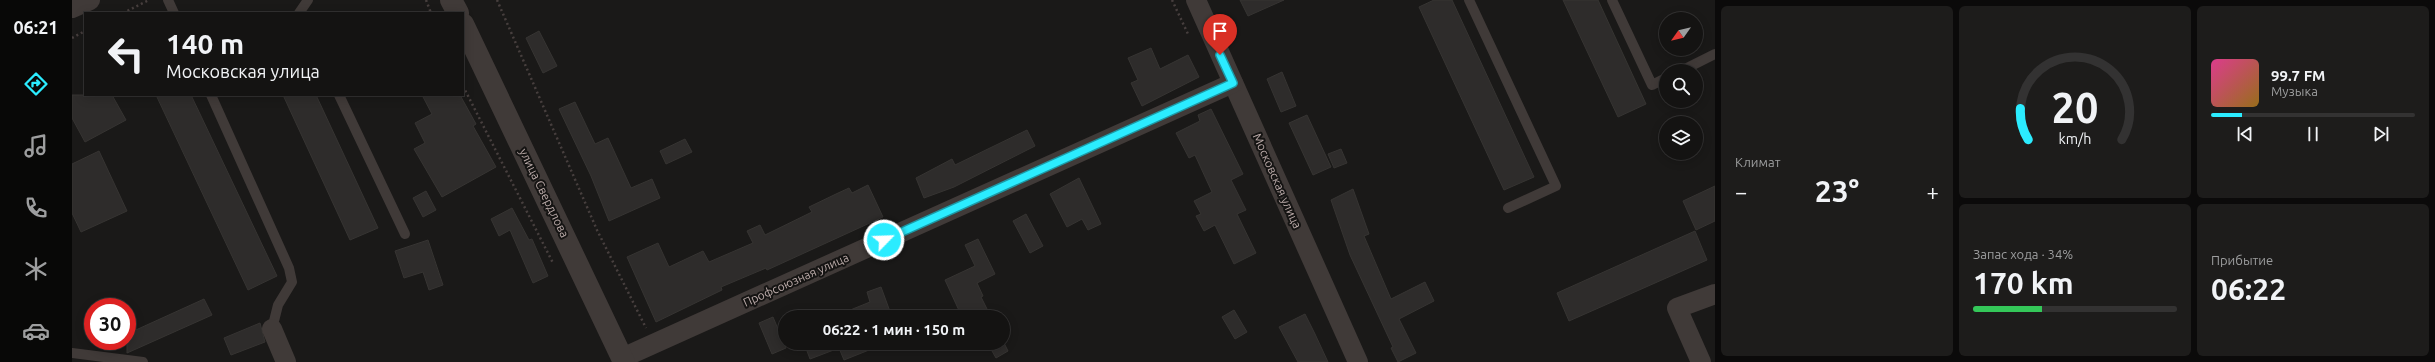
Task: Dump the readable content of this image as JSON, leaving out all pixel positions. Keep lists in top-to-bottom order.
{
  "streets": {
    "street": ["Московская улица", "улица Свердлова", "Профсоюзная улица"]
  },
  "crossings": [
    ["Московская улица", "Профсоюзная улица"],
    ["улица Свердлова", "Профсоюзная улица"]
  ],
  "north": "bottom left",
  "page": {
    "tabs": "06:21",
    "tile": [
      "Климат",
      ["Запас хода · 34%", "170 km"],
      ["Прибытие", "06:22"]
    ],
    "turn": ["140 m", "Московская улица"],
    "song": ["99.7 FM", "Музыка"],
    "heat": ["−", "23°", "+"],
    "limit": "30",
    "trip": "06:22 · 1 мин · 150 m",
    "gauge": ["20", "km/h"]
  }
}
